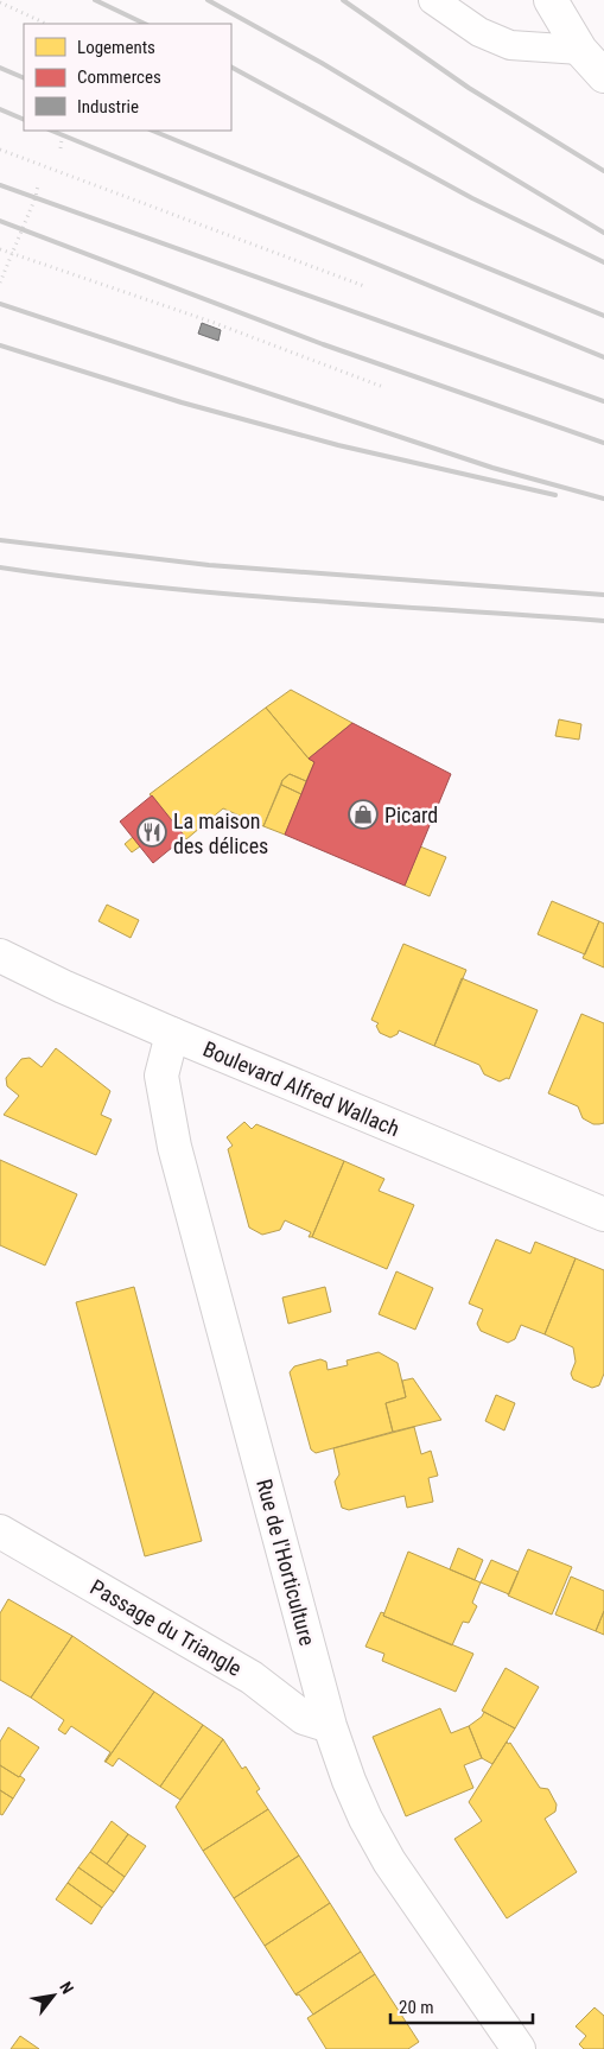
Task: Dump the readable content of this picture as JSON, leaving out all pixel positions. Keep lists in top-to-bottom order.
{
  "streets": {
    "street": ["Boulevard Alfred Wallach", "Rue de l'Horticulture", "Passage du Triangle"]
  },
  "crossings": [
    ["Boulevard Alfred Wallach", "Rue de l'Horticulture"],
    ["Rue de l'Horticulture", "Passage du Triangle"]
  ],
  "places": {
    "shop": ["Picard"],
    "restaurant": ["La maison des délices"]
  },
  "legend": ["Logements", "Commerces", "Industrie"],
  "scale_bar": "20 m",
  "north": "top right"
}
